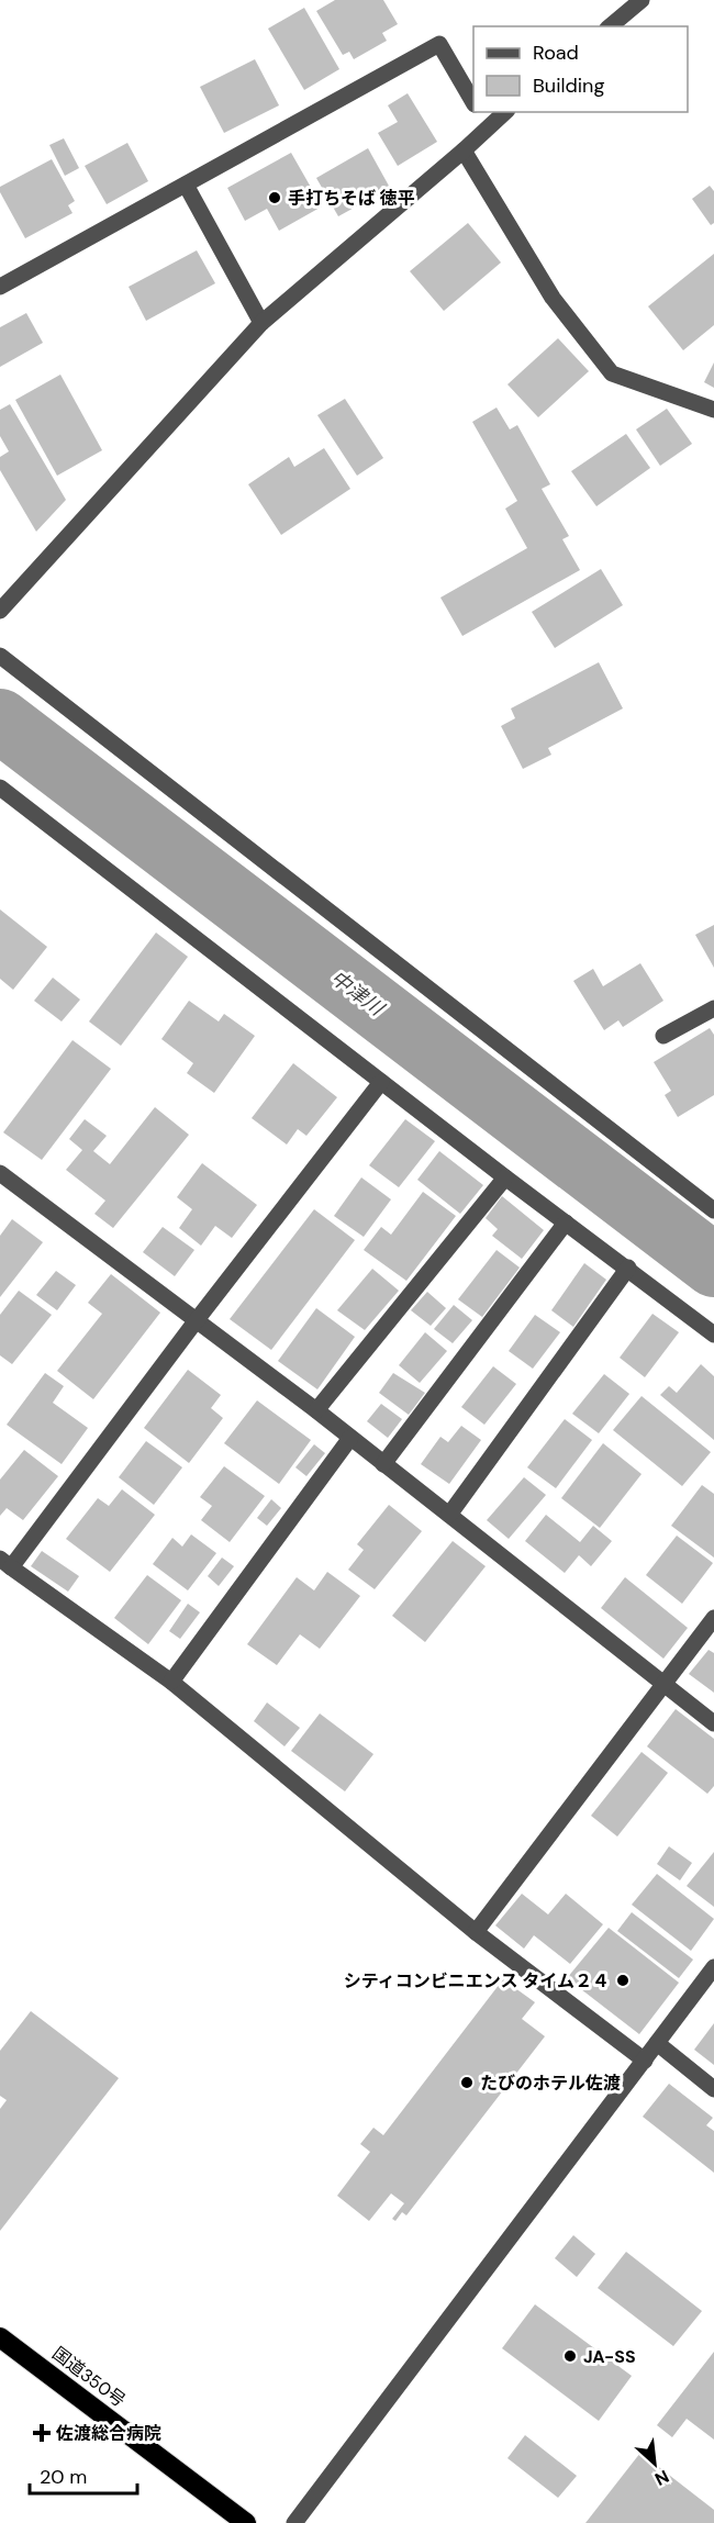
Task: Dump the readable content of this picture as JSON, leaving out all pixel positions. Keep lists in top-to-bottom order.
{
  "streets": {
    "highway": ["国道350号"]
  },
  "water": ["中津川"],
  "places": {
    "other": [
      "手打ちそば 徳平",
      "シティコンビニエンス タイム２４",
      "たびのホテル佐渡",
      "JA-SS"
    ],
    "health": ["佐渡総合病院"]
  },
  "legend": ["Road", "Building"],
  "scale_bar": "20 m",
  "north": "bottom right"
}
